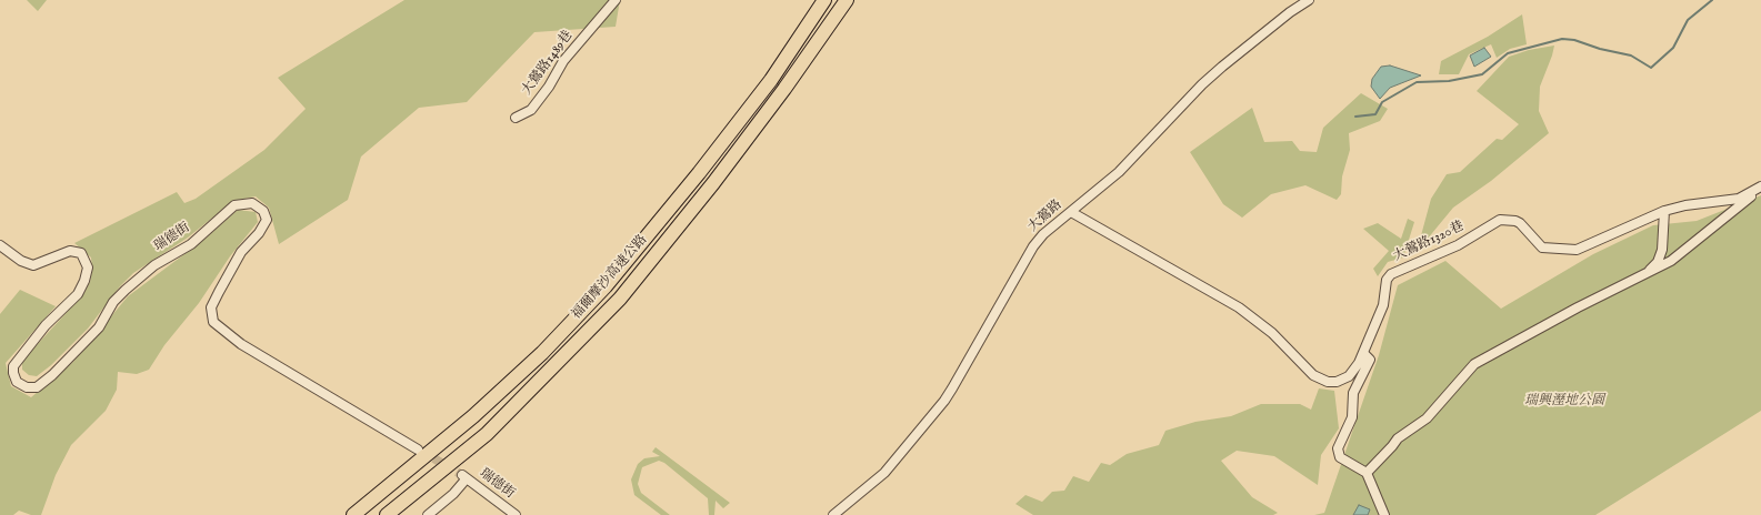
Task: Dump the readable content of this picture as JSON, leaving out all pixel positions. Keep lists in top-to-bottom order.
{
  "streets": {
    "highway": ["福爾摩沙高速公路"],
    "street": [
      "大鶯路1489巷",
      "大鶯路",
      "瑞德街",
      "大鶯路1320巷"
    ]
  },
  "crossings": [
    ["大鶯路", "大鶯路1320巷"]
  ],
  "parks": ["瑞興溼地公園"]
}
